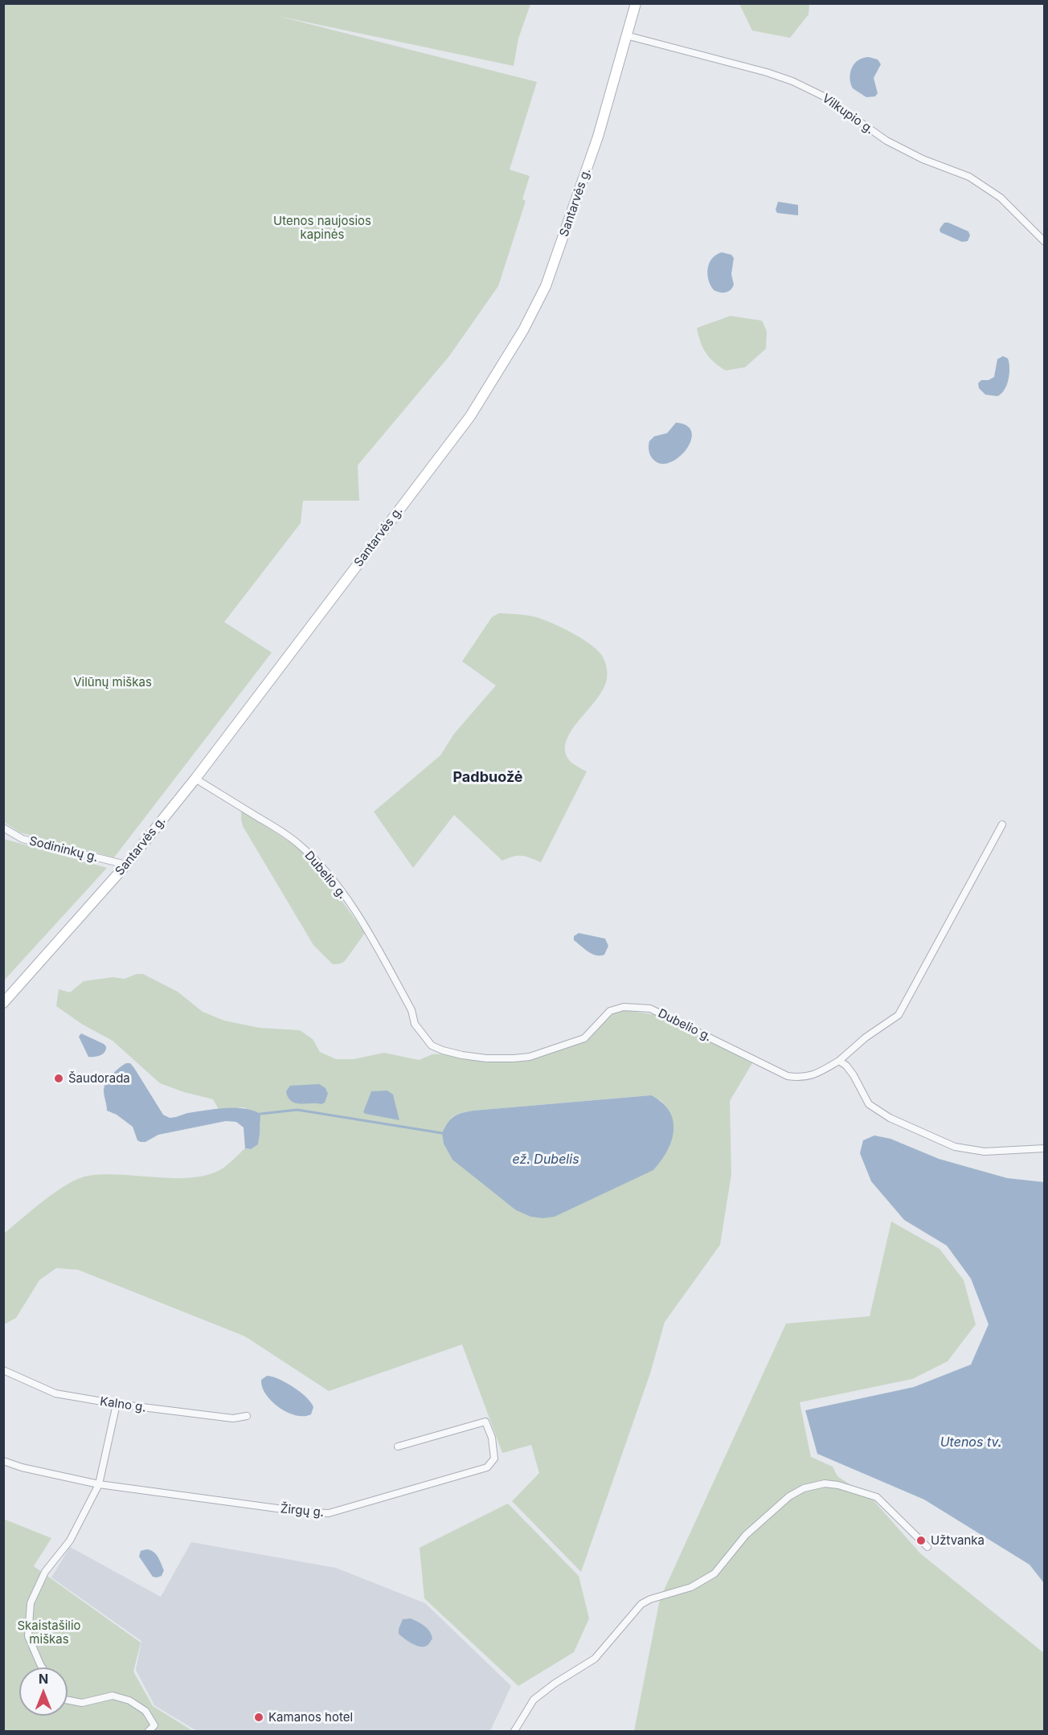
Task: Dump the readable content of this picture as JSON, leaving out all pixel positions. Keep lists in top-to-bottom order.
{
  "streets": {
    "main road": ["Santarvės g."],
    "street": [
      "Vilkupio g.",
      "Sodininkų g.",
      "Dubelio g.",
      "Kalno g.",
      "Žirgų g."
    ]
  },
  "crossings": [
    ["Vilkupio g.", "Santarvės g."],
    ["Santarvės g.", "Sodininkų g."],
    ["Santarvės g.", "Dubelio g."]
  ],
  "districts": ["Padbuožė"],
  "water": ["ež. Dubelis", "Utenos tv."],
  "parks": ["Utenos naujosios kapinės", "Vilūnų miškas", "Skaistašilio miškas"],
  "places": ["Šaudorada", "Užtvanka", "Kamanos hotel"],
  "north": "top"
}
